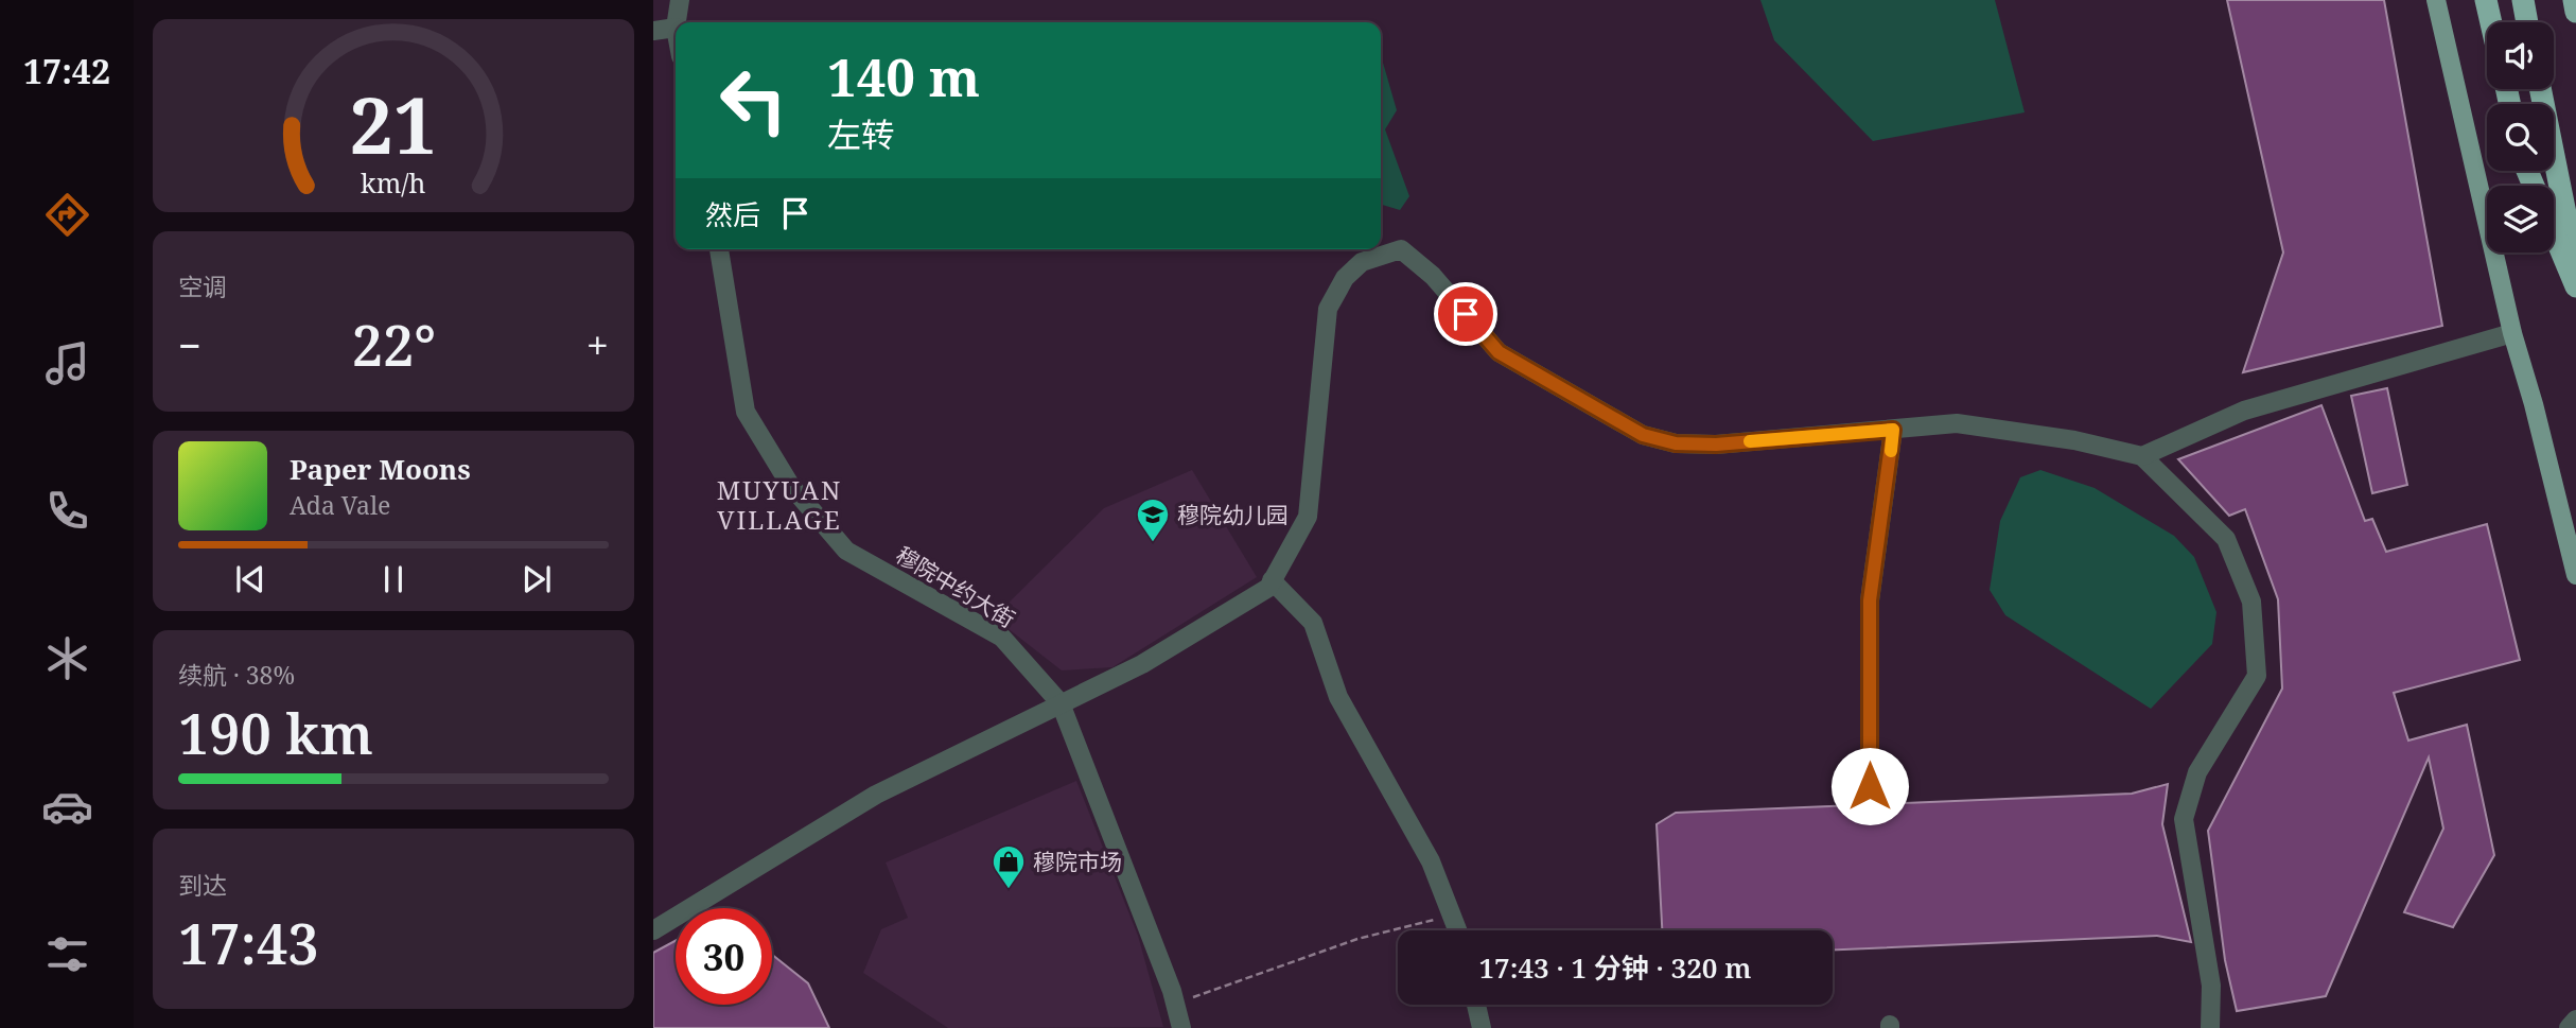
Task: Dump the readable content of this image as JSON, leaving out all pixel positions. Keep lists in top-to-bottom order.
{
  "streets": {
    "street": ["穆院中约大街"]
  },
  "districts": ["MUYUAN VILLAGE"],
  "places": {
    "school or university": ["穆院幼儿园"],
    "shop": ["穆院市场"]
  },
  "page": {
    "tabs": "17:42",
    "turn": ["140 m", "左转"],
    "then": "然后",
    "tile": [
      "空调",
      ["续航 · 38%", "190 km"],
      ["到达", "17:43"]
    ],
    "heat": ["−", "22°", "+"],
    "song": ["Paper Moons", "Ada Vale"],
    "limit": "30",
    "trip": "17:43 · 1 分钟 · 320 m",
    "gauge": ["21", "km/h"]
  }
}
